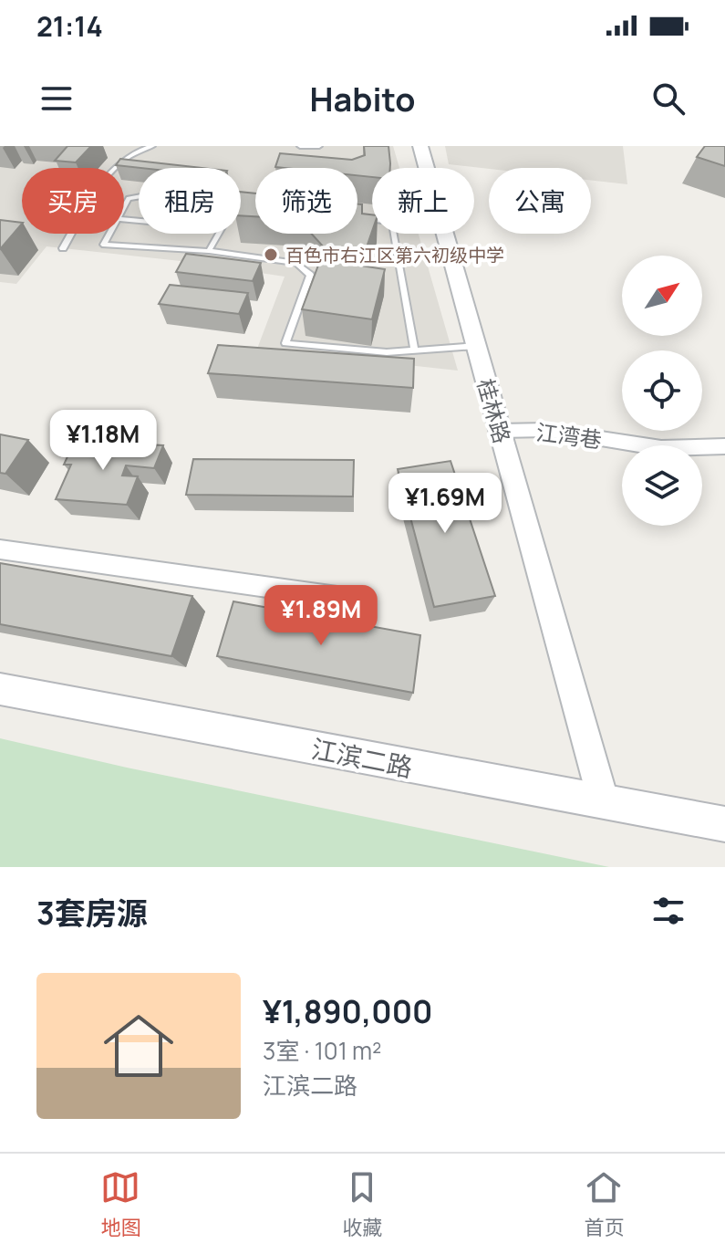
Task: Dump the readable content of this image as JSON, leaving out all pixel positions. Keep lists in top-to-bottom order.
{
  "streets": {
    "main road": ["江滨二路"],
    "street": ["桂林路", "江湾巷"]
  },
  "crossings": [
    ["桂林路", "江湾巷"],
    ["桂林路", "江滨二路"]
  ],
  "places": ["百色市右江区第六初级中学"],
  "north": "top right",
  "page": {
    "status": "21:14",
    "header": "Habito",
    "chip": [
      "买房",
      "租房",
      "筛选",
      "新上",
      "公寓"
    ],
    "price": ["¥1.18M", "¥1.69M", "¥1.89M"],
    "heading": "3套房源",
    "list": [
      {
        "name": "¥1,890,000",
        "note": "3室 · 101 m² · 江滨二路"
      }
    ],
    "tabs": ["地图", "收藏", "首页"]
  }
}
